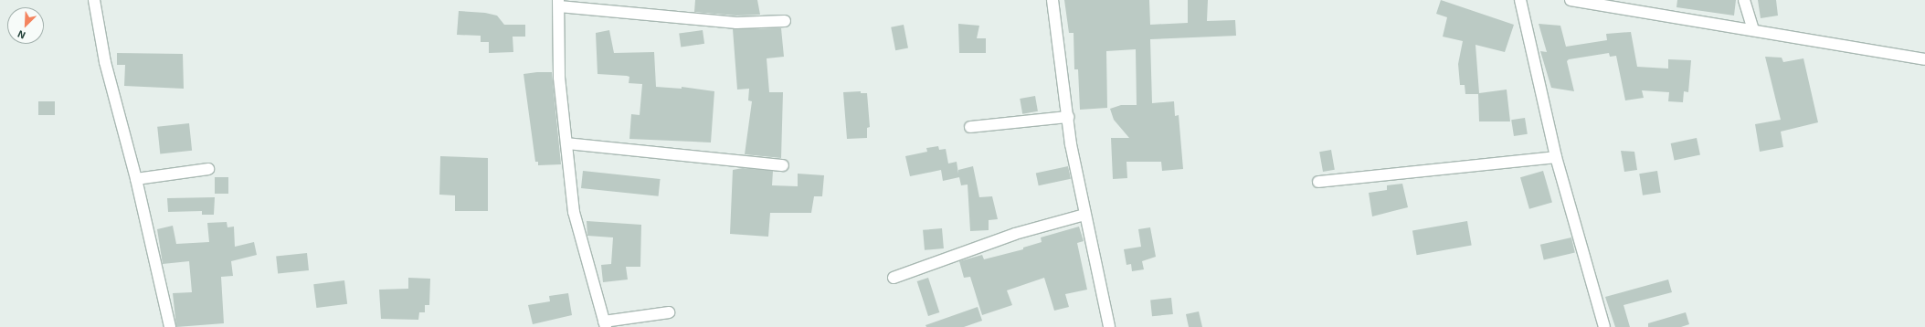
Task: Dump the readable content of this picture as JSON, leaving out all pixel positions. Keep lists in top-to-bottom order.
{
  "north": "bottom left"
}
